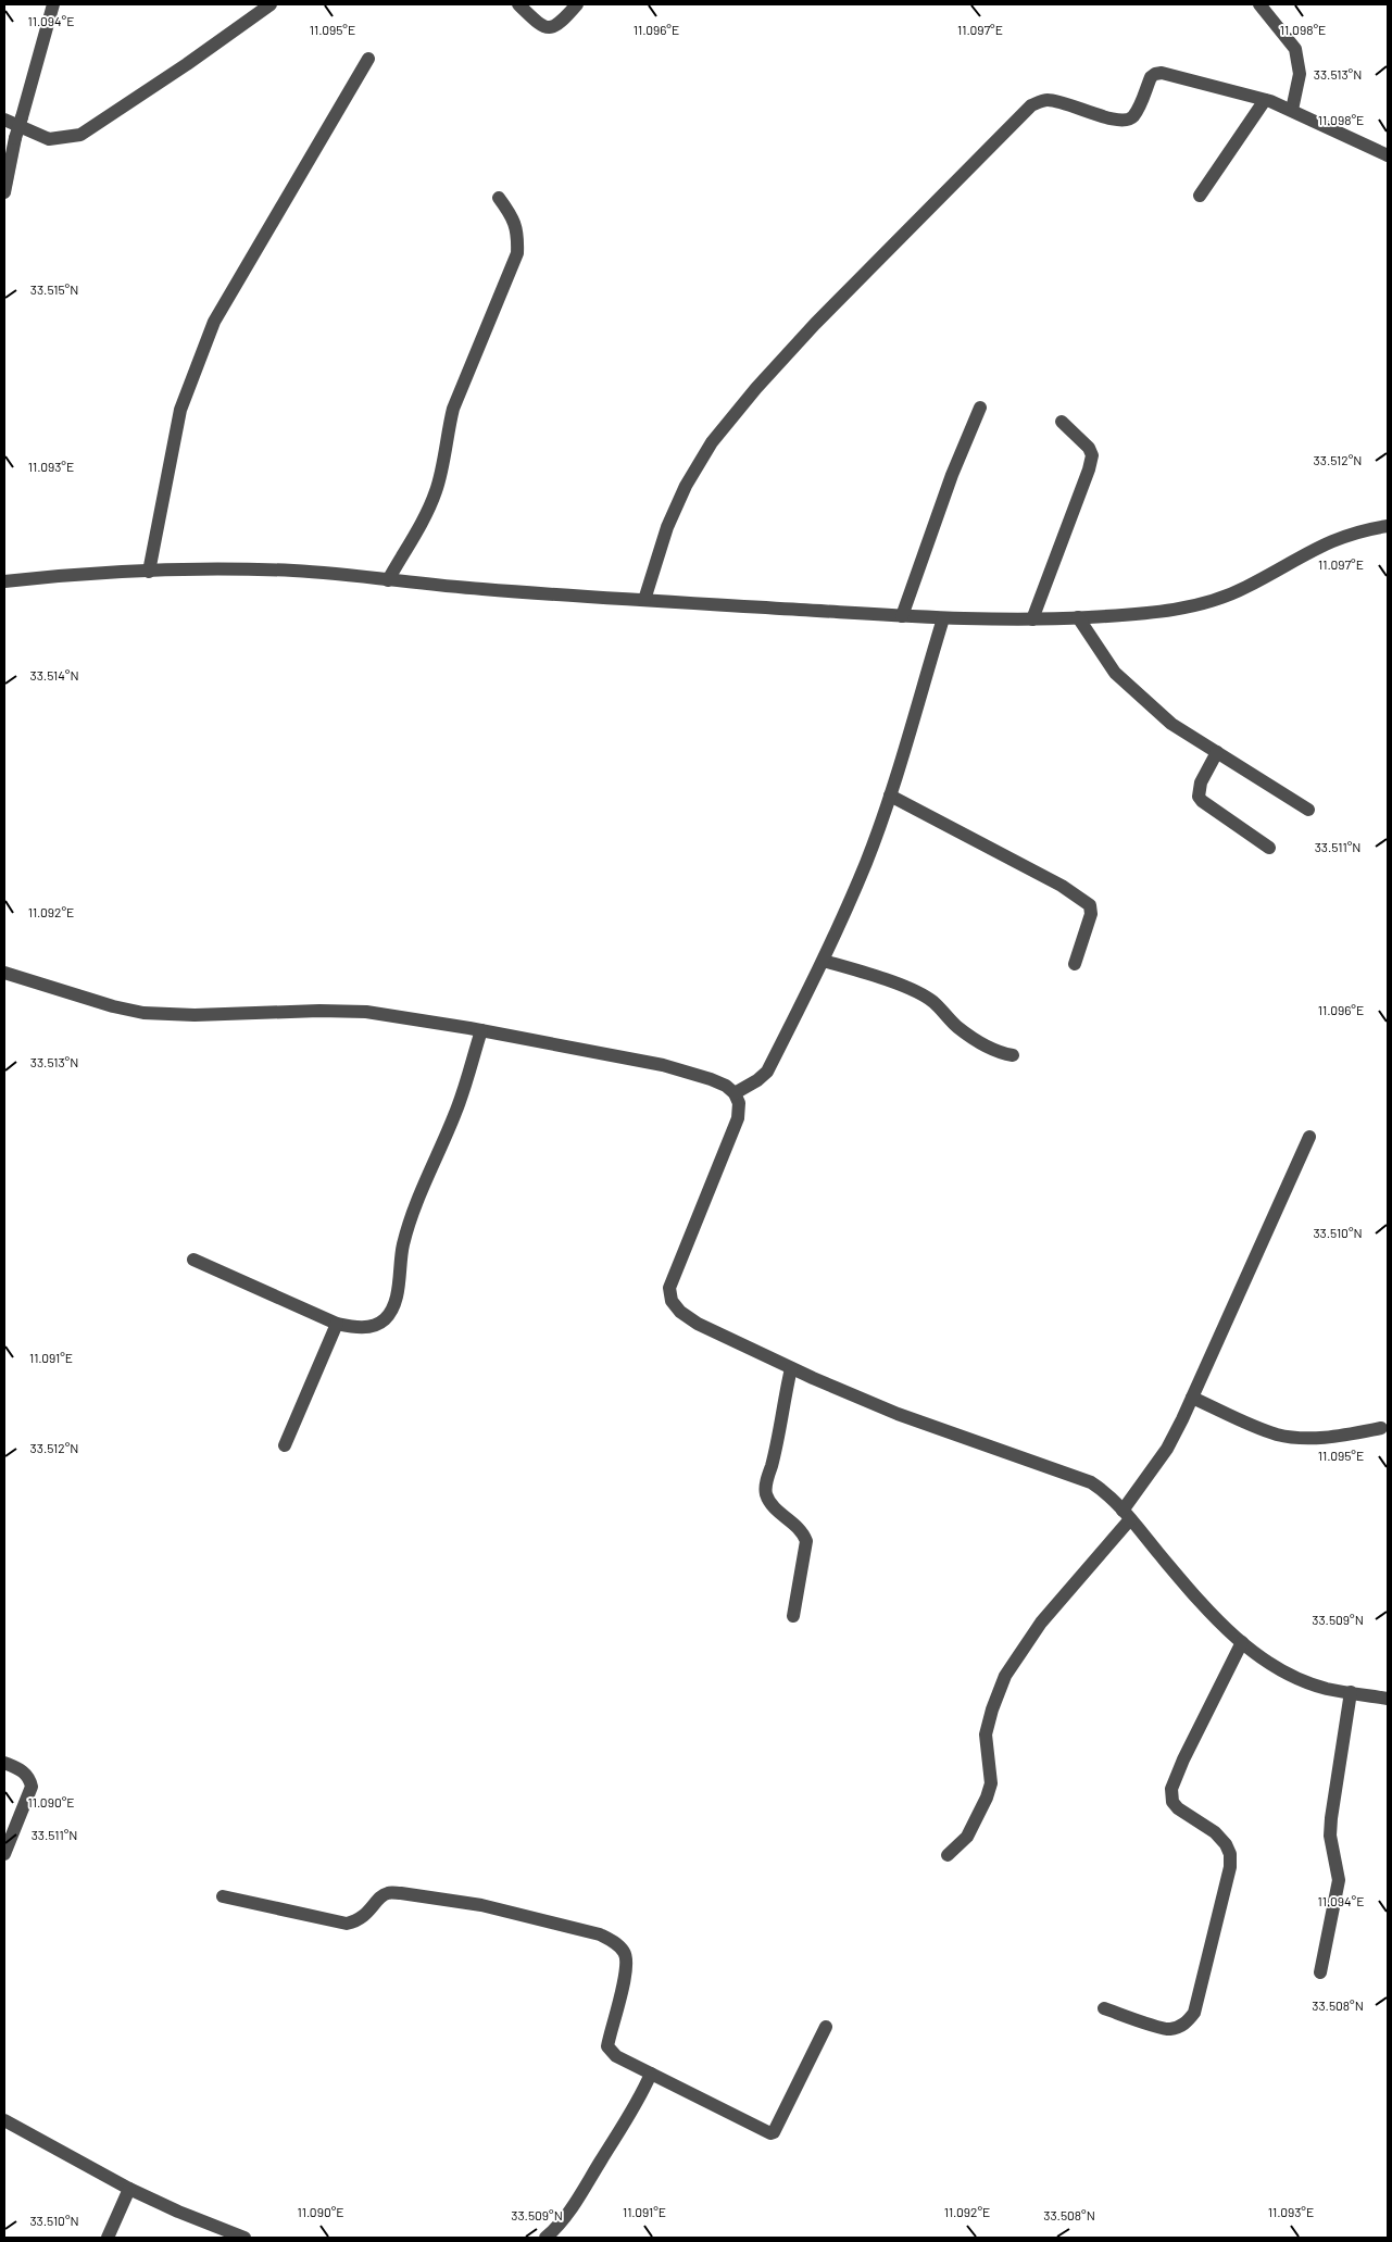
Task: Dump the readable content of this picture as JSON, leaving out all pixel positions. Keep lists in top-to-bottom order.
{
  "coordinates": [
    "11.094°E",
    "11.098°E",
    "11.095°E",
    "11.096°E",
    "11.097°E",
    "33.513°N",
    "33.515°N",
    "33.512°N",
    "11.093°E",
    "33.514°N",
    "33.511°N",
    "11.092°E",
    "33.510°N",
    "11.091°E",
    "33.509°N",
    "11.090°E",
    "33.508°N"
  ]
}
